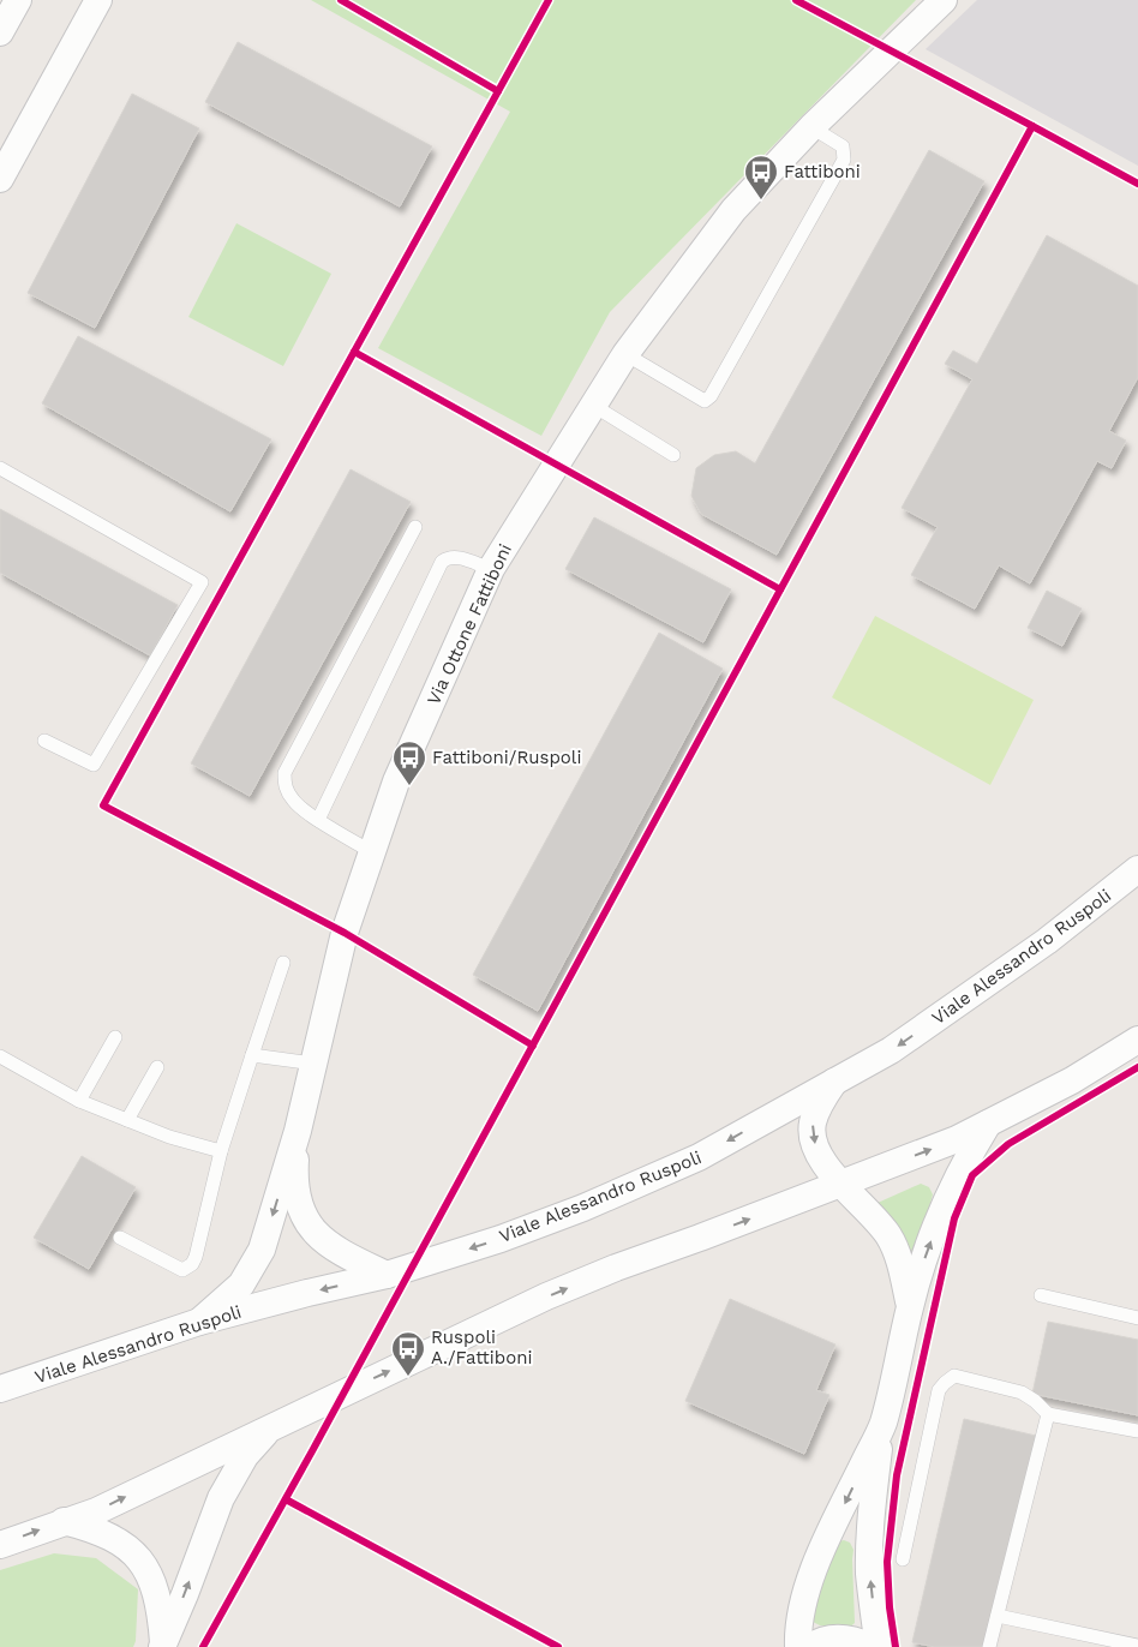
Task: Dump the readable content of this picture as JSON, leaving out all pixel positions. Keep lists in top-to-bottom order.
{
  "streets": {
    "street": ["Via Ottone Fattiboni", "Viale Alessandro Ruspoli"]
  },
  "crossings": [
    ["Via Ottone Fattiboni", "Viale Alessandro Ruspoli"]
  ],
  "places": {
    "bus stop": ["Fattiboni", "Fattiboni/Ruspoli", "Ruspoli A./Fattiboni"]
  }
}
